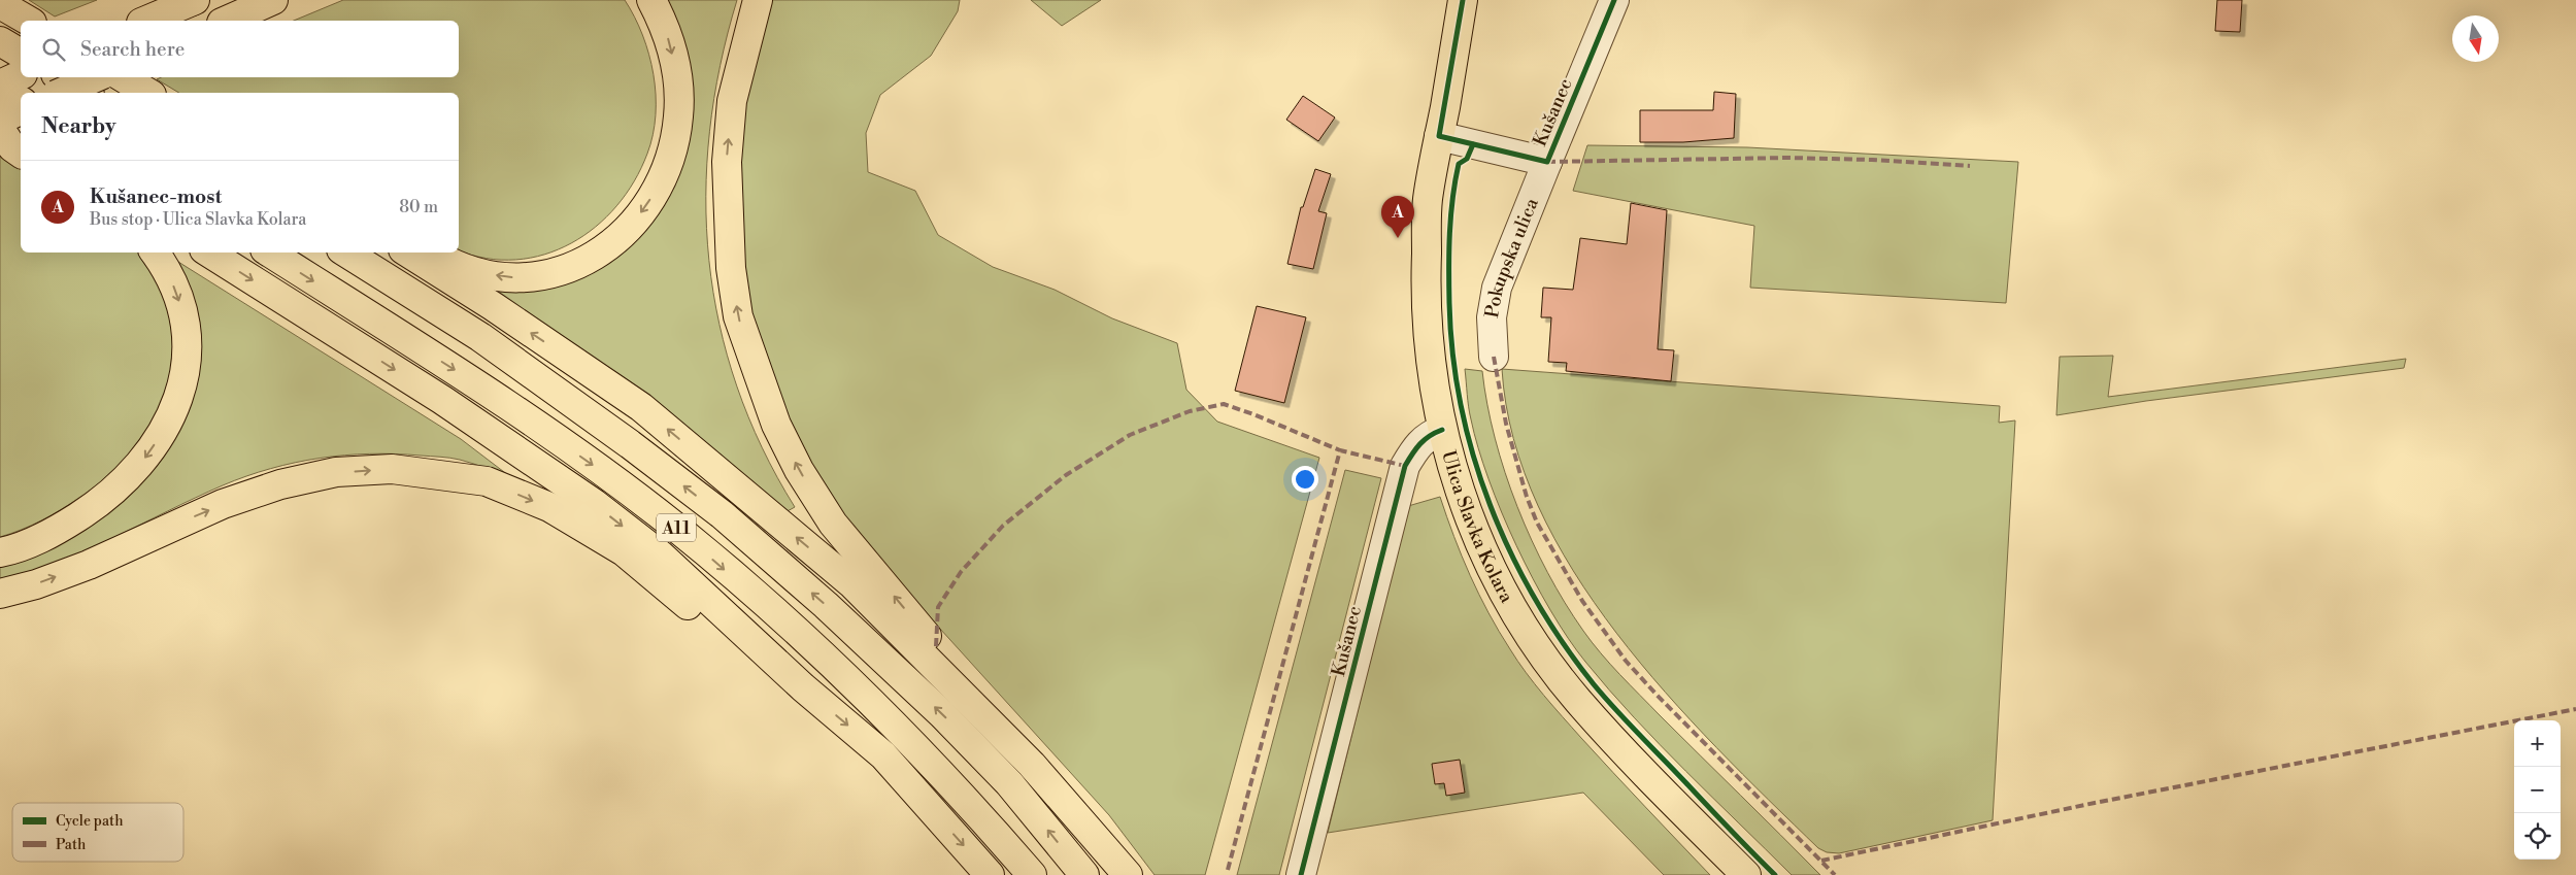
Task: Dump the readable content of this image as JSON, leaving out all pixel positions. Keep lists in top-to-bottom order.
{
  "streets": {
    "main road": ["Ulica Slavka Kolara", "A11"],
    "street": ["Kušanec", "Pokupska ulica"]
  },
  "crossings": [
    ["Kušanec", "Pokupska ulica"],
    ["Kušanec", "Ulica Slavka Kolara"]
  ],
  "legend": ["Cycle path", "Path"],
  "north": "bottom",
  "page": {
    "search": "Search here",
    "heading": "Nearby",
    "list": [
      {
        "mark": "A",
        "name": "Kušanec-most",
        "note": "Bus stop · Ulica Slavka Kolara",
        "value": "80 m"
      }
    ],
    "pins": "A",
    "map_buttons": ["+", "−"]
  }
}
